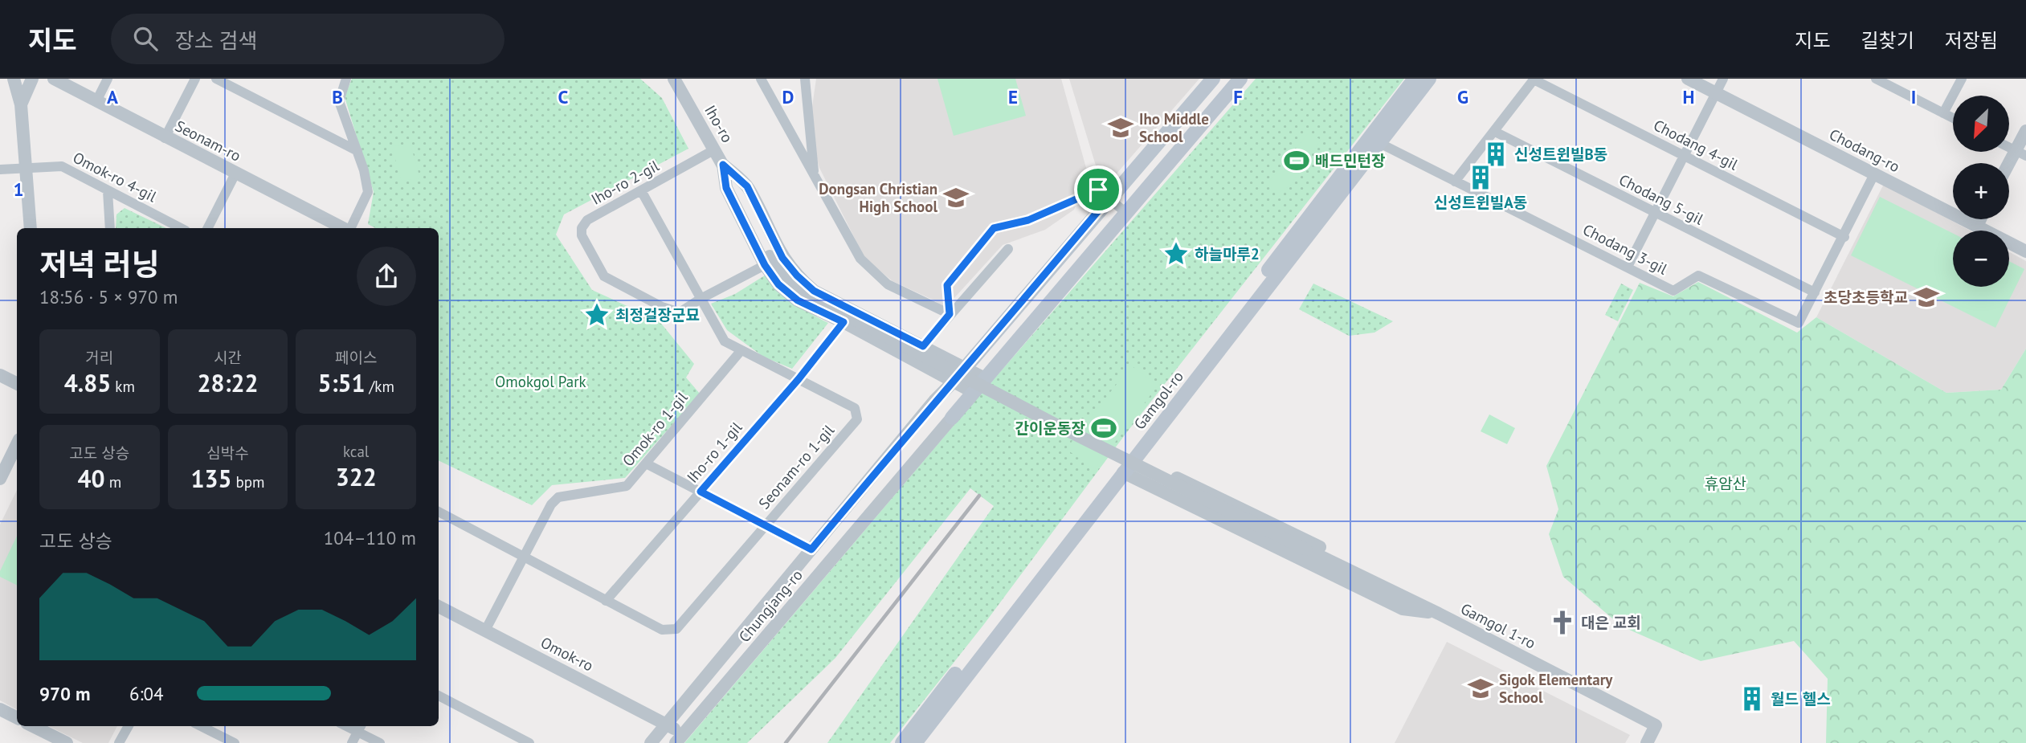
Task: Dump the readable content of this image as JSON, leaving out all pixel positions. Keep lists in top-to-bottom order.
{
  "streets": {
    "main road": ["Gamgol-ro", "Chungjang-ro"],
    "street": [
      "Iho-ro",
      "Seonam-ro",
      "Chodang 4-gil",
      "Chodang-ro",
      "Omok-ro 4-gil",
      "Iho-ro 2-gil",
      "Chodang 5-gil",
      "Chodang 3-gil",
      "Omok-ro 1-gil",
      "Iho-ro 1-gil",
      "Seonam-ro 1-gil",
      "Gamgol 1-ro",
      "Omok-ro"
    ]
  },
  "crossings": [
    ["Iho-ro", "Iho-ro 2-gil"],
    ["Iho-ro", "Gamgol 1-ro"],
    ["Chodang 4-gil", "Chodang 3-gil"],
    ["Chodang-ro", "Chodang 3-gil"],
    ["Iho-ro 2-gil", "Seonam-ro 1-gil"],
    ["Chodang 5-gil", "Chodang 3-gil"],
    ["Chodang 3-gil", "Gamgol-ro"],
    ["Omok-ro 1-gil", "Seonam-ro 1-gil"],
    ["Omok-ro 1-gil", "Omok-ro"],
    ["Iho-ro 1-gil", "Seonam-ro 1-gil"],
    ["Chungjang-ro", "Omok-ro"]
  ],
  "parks": ["Omokgol Park", "휴암산"],
  "places": {
    "school or university": [
      "Iho Middle School",
      "Dongsan Christian High School",
      "초당초등학교",
      "Sigok Elementary School"
    ],
    "building": ["신성트윈빌B동", "신성트윈빌A동", "월드 헬스"],
    "sports": ["배드민턴장", "간이운동장"],
    "place": ["하늘마루2", "최정걸장군묘"],
    "church": ["대은 교회"]
  },
  "north": "bottom left",
  "page": {
    "header": "지도",
    "search": "장소 검색",
    "nav": ["지도", "길찾기", "저장됨"],
    "map_buttons": ["+", "−"],
    "heading": ["저녁 러닝", "18:56 · 5 × 970 m"],
    "stats": [
      ["거리", "4.85 km"],
      ["시간", "28:22"],
      ["페이스", "5:51 /km"],
      ["고도 상승", "40 m"],
      ["심박수", "135 bpm"],
      ["kcal", "322"]
    ],
    "chart": ["고도 상승", "104–110 m"],
    "list": [
      {
        "name": "970 m",
        "note": "6:04"
      }
    ]
  },
  "grid": {
    "columns": [
      "A",
      "B",
      "C",
      "D",
      "E",
      "F",
      "G",
      "H",
      "I"
    ],
    "rows": ["1"]
  }
}
